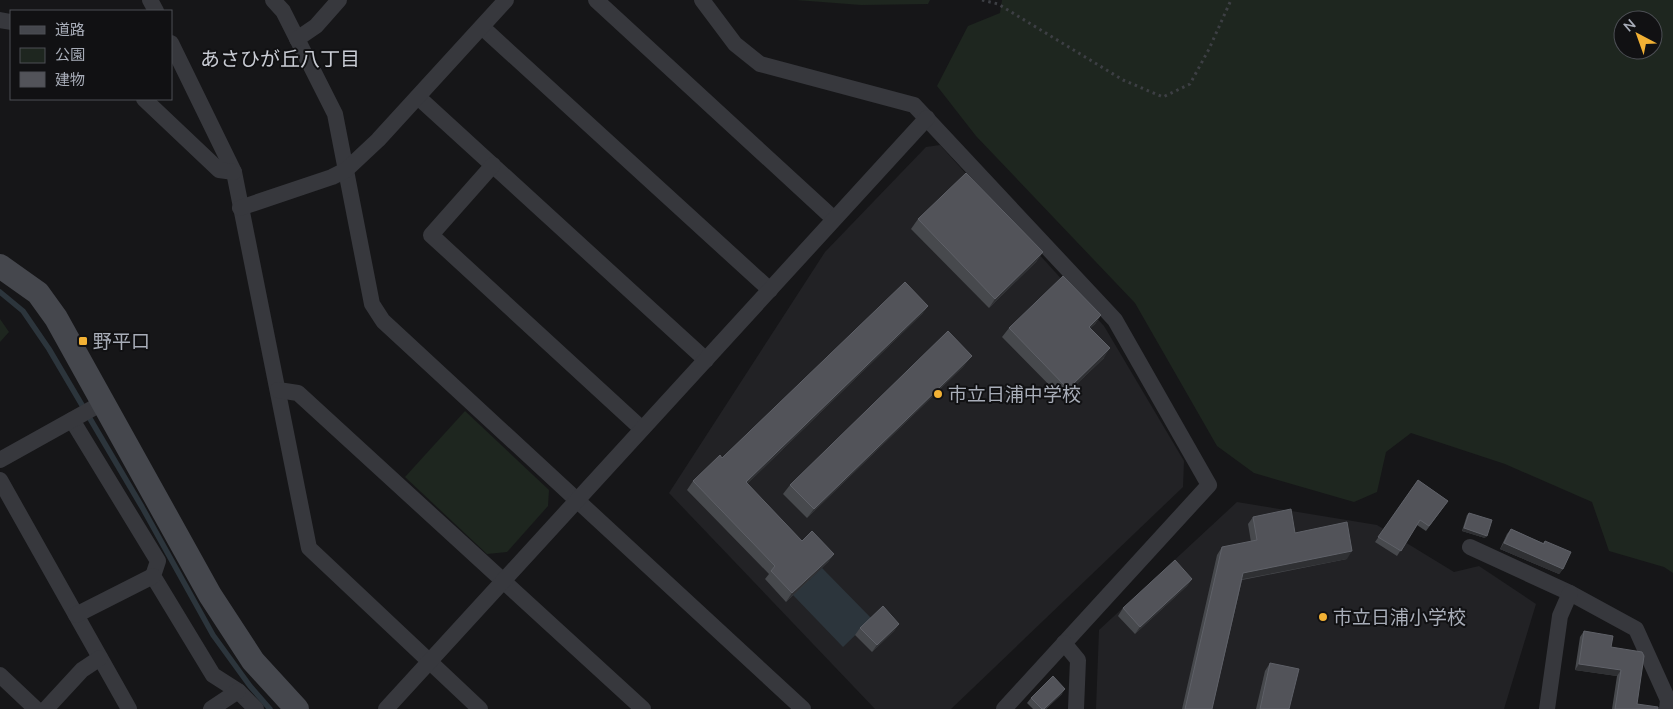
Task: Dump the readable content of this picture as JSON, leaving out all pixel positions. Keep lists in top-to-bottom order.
{
  "districts": ["あさひが丘八丁目"],
  "places": {
    "transit": ["野平口"],
    "other": ["市立日浦中学校", "市立日浦小学校"]
  },
  "legend": ["道路", "公園", "建物"],
  "north": "top left"
}
